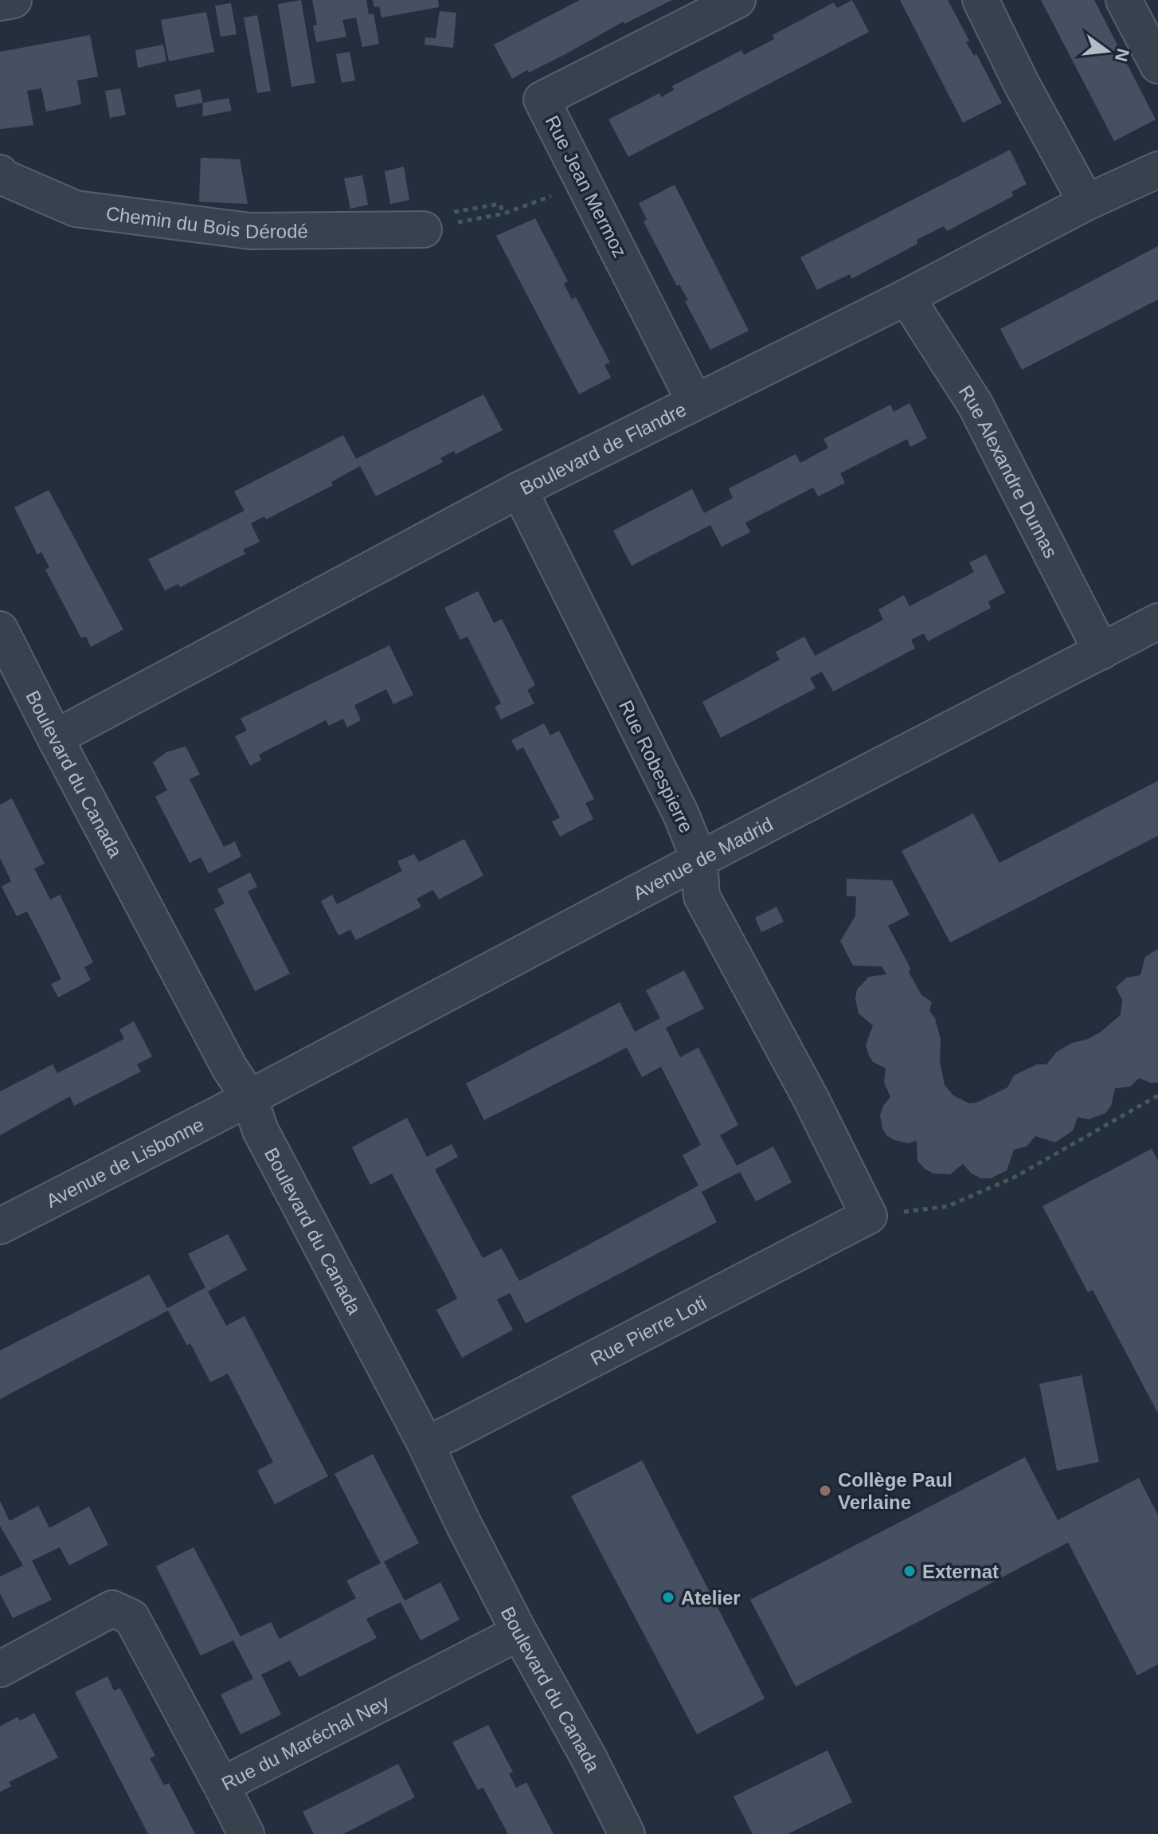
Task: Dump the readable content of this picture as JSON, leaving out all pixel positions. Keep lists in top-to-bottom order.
{
  "streets": {
    "street": [
      "Rue Jean Mermoz",
      "Chemin du Bois Dérodé",
      "Boulevard de Flandre",
      "Rue Alexandre Dumas",
      "Rue Robespierre",
      "Boulevard du Canada",
      "Avenue de Madrid",
      "Avenue de Lisbonne",
      "Rue Pierre Loti",
      "Rue du Maréchal Ney"
    ]
  },
  "crossings": [
    ["Rue Jean Mermoz", "Boulevard de Flandre"],
    ["Boulevard de Flandre", "Rue Alexandre Dumas"],
    ["Boulevard de Flandre", "Rue Robespierre"],
    ["Boulevard de Flandre", "Boulevard du Canada"],
    ["Rue Alexandre Dumas", "Avenue de Madrid"],
    ["Rue Robespierre", "Avenue de Madrid"],
    ["Rue Robespierre", "Rue Pierre Loti"],
    ["Boulevard du Canada", "Avenue de Madrid"],
    ["Boulevard du Canada", "Avenue de Lisbonne"],
    ["Boulevard du Canada", "Rue Pierre Loti"],
    ["Boulevard du Canada", "Rue du Maréchal Ney"],
    ["Avenue de Madrid", "Avenue de Lisbonne"]
  ],
  "places": ["Collège Paul Verlaine", "Externat", "Atelier"],
  "north": "right"
}
